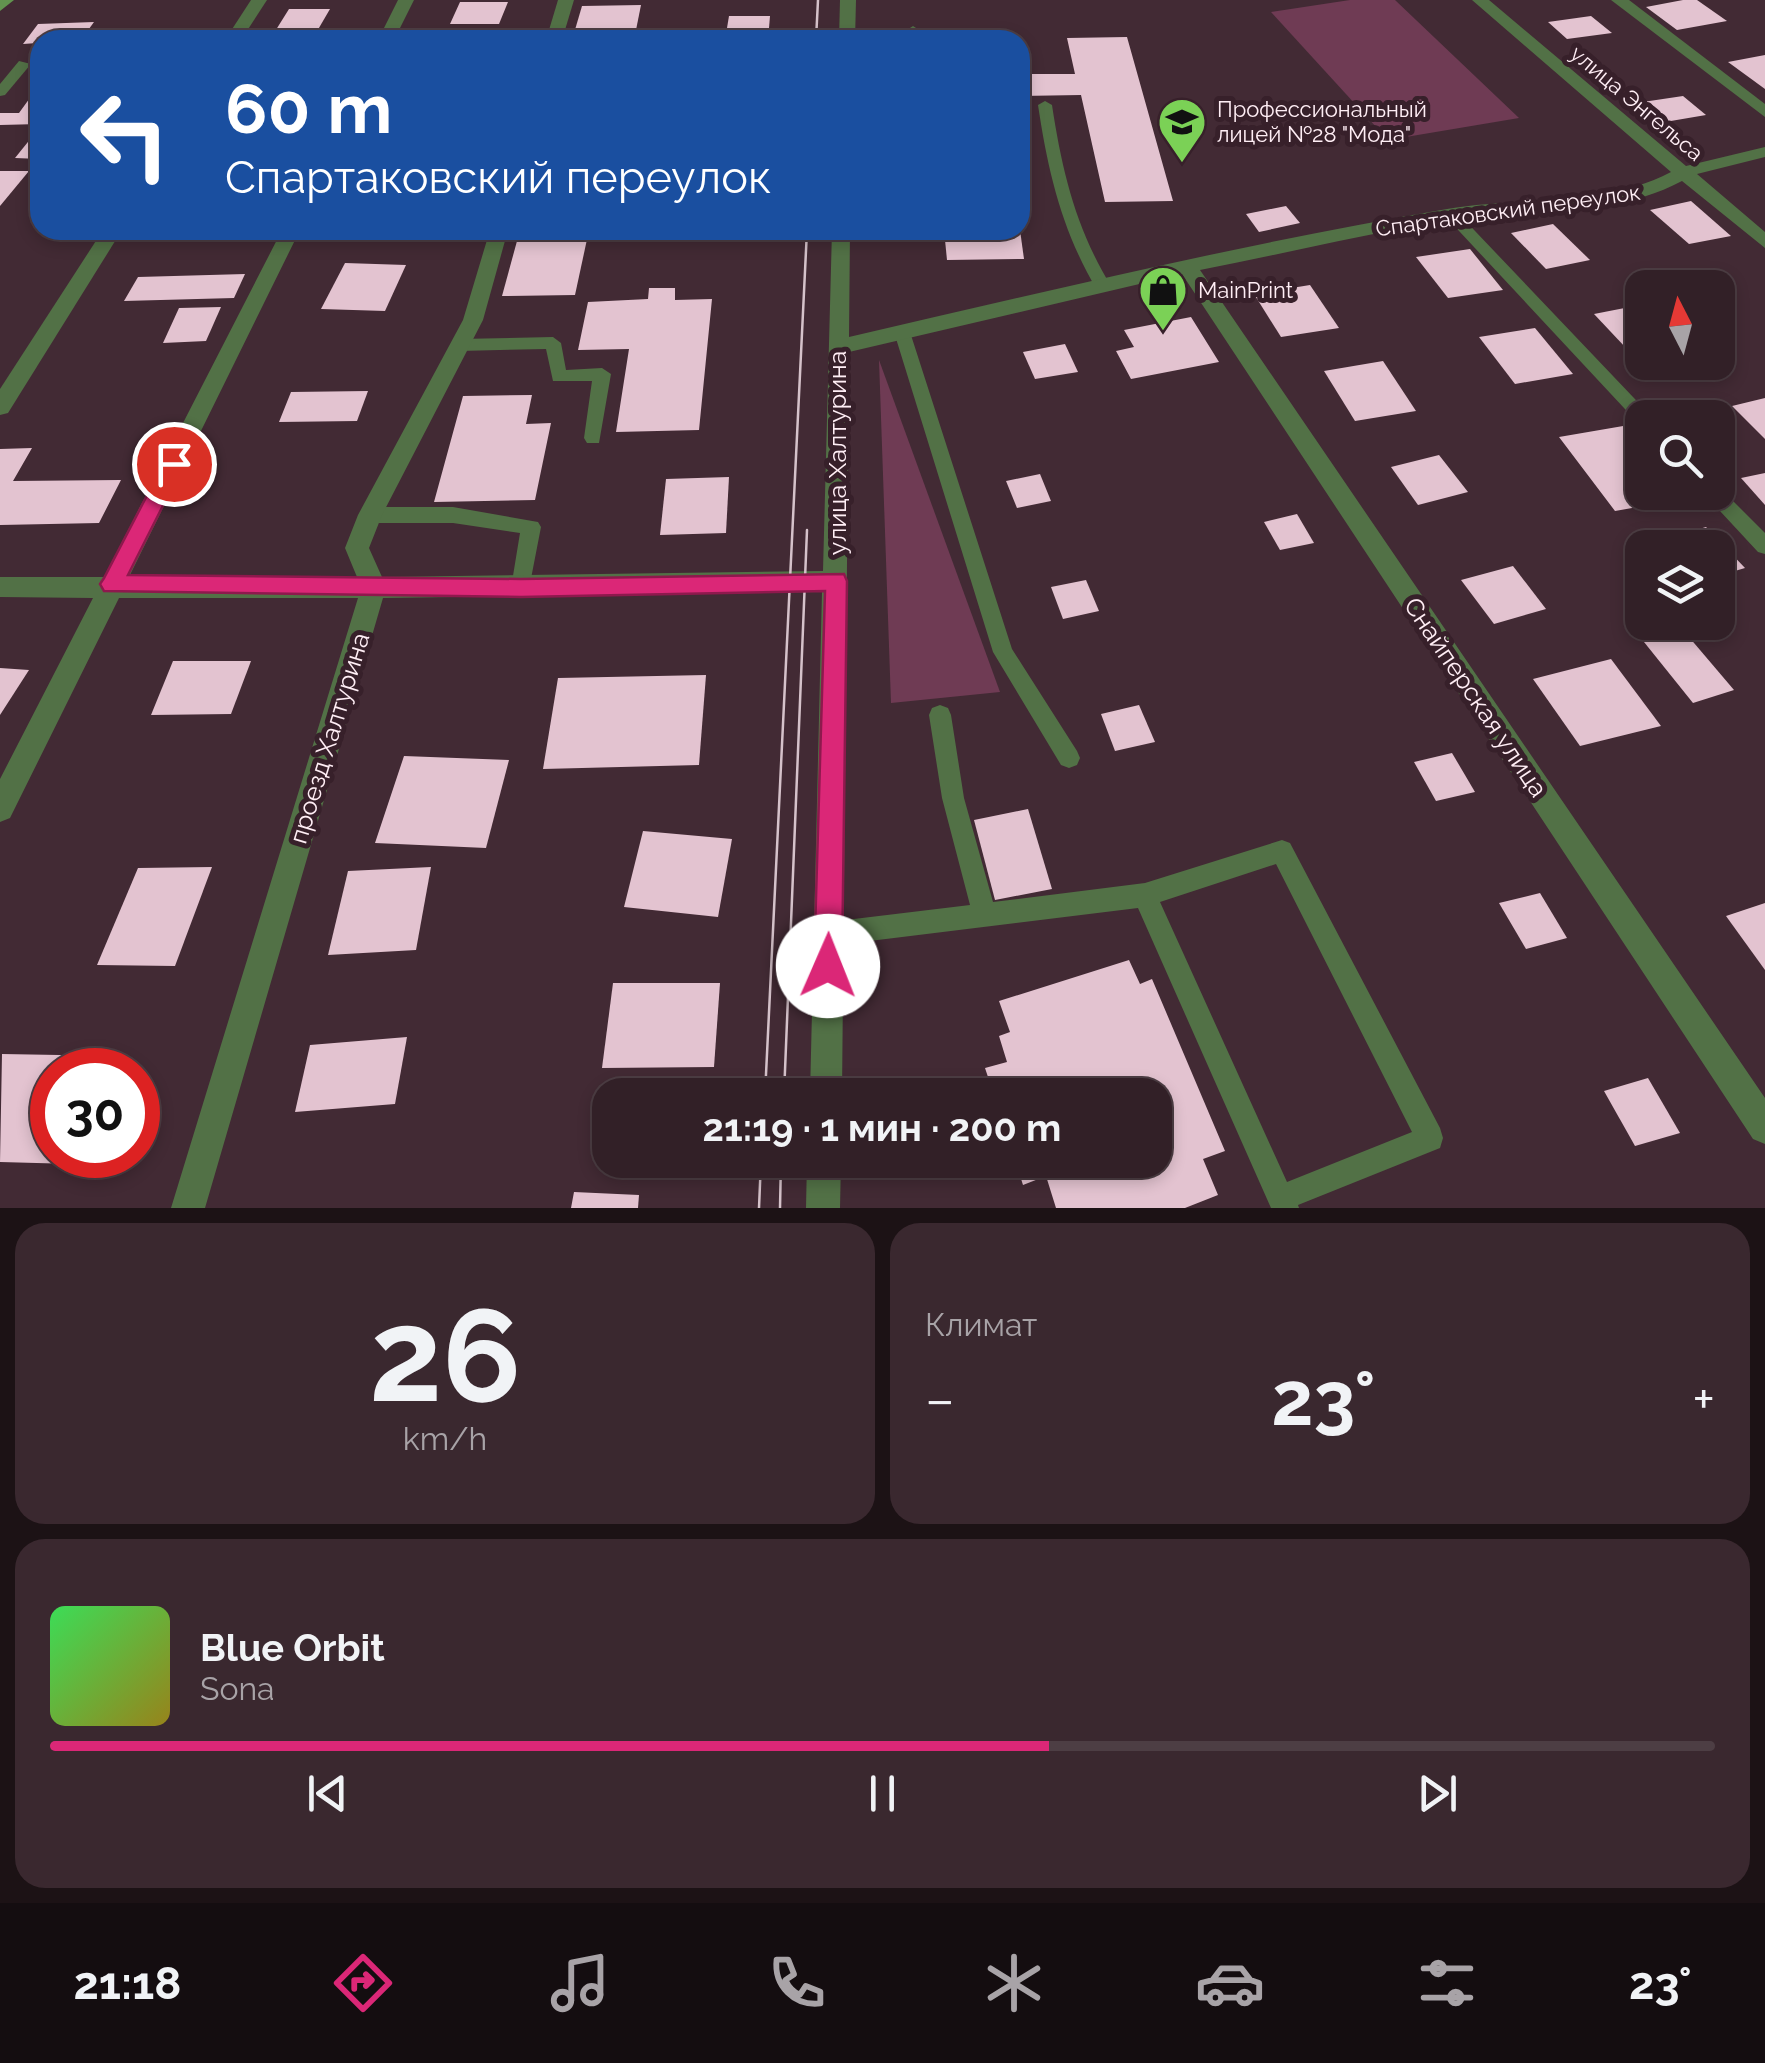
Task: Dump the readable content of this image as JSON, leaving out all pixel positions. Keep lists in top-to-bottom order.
{
  "streets": {
    "street": [
      "улица Энгельса",
      "Спартаковский переулок",
      "улица Халтурина",
      "Снайперская улица",
      "проезд Халтурина"
    ]
  },
  "crossings": [
    ["улица Энгельса", "Спартаковский переулок"],
    ["Спартаковский переулок", "улица Халтурина"],
    ["Спартаковский переулок", "Снайперская улица"]
  ],
  "places": {
    "school or university": ["Профессиональный лицей №28 \"Мода\""],
    "shop": ["MainPrint"]
  },
  "north": "top",
  "page": {
    "turn": ["60 m", "Спартаковский переулок"],
    "limit": "30",
    "trip": "21:19 · 1 мин · 200 m",
    "tile": [
      ["26", "km/h"],
      "Климат"
    ],
    "heat": ["−", "23°", "+"],
    "song": ["Blue Orbit", "Sona"],
    "tabs": ["21:18", "23°"]
  }
}
